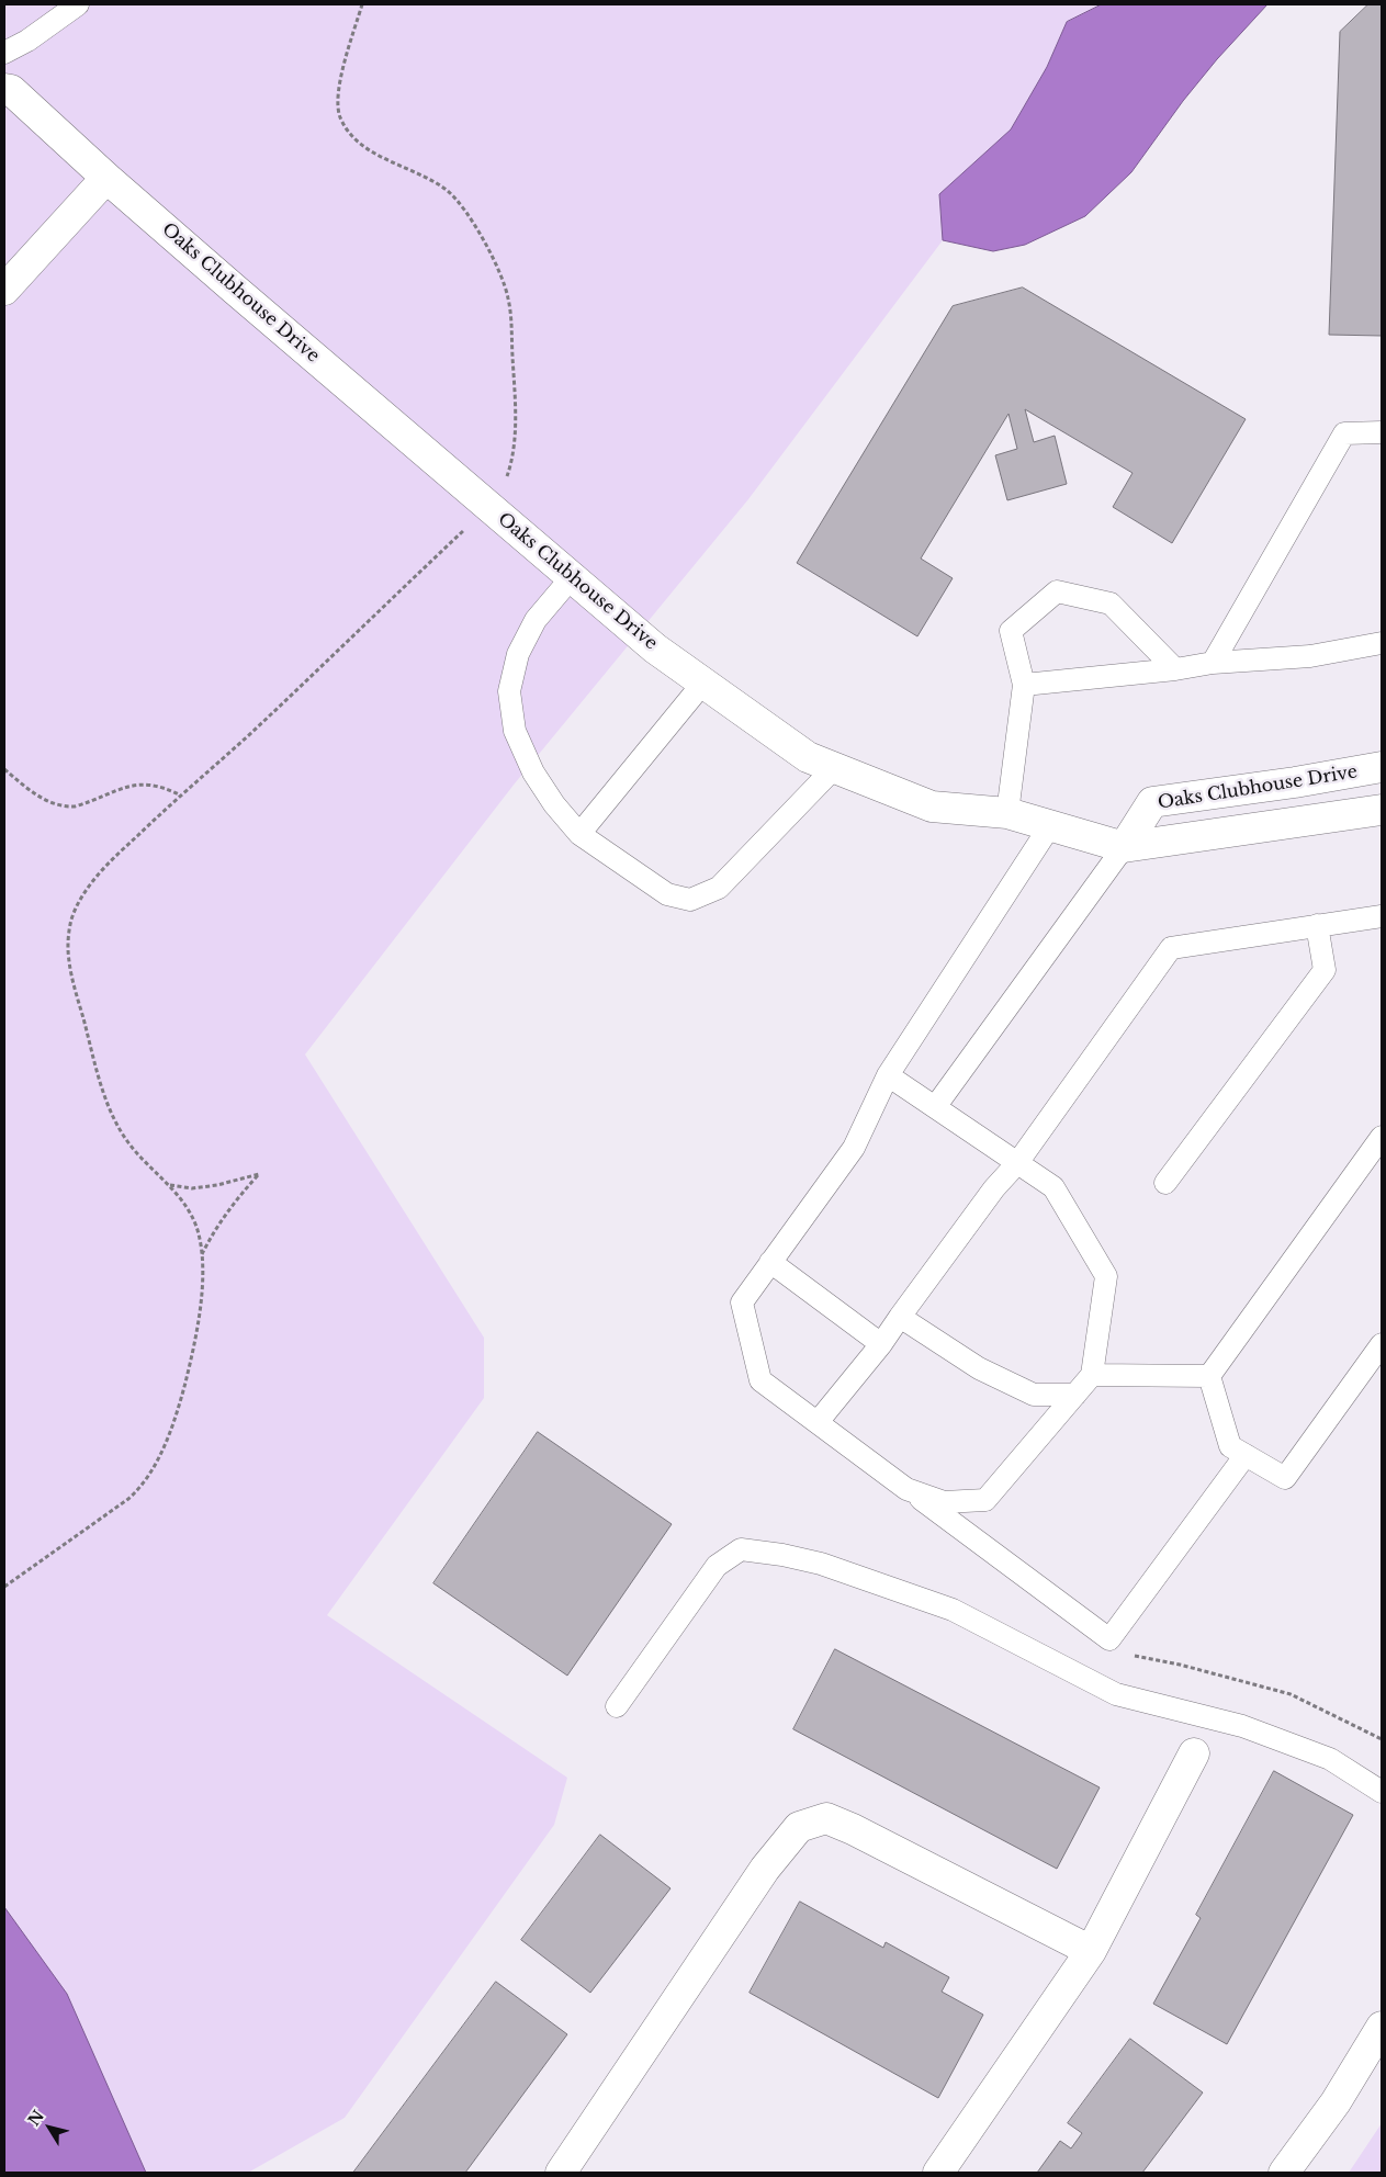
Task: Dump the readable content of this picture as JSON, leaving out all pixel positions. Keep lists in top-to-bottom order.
{
  "streets": {
    "street": ["Oaks Clubhouse Drive"]
  },
  "north": "top left"
}
